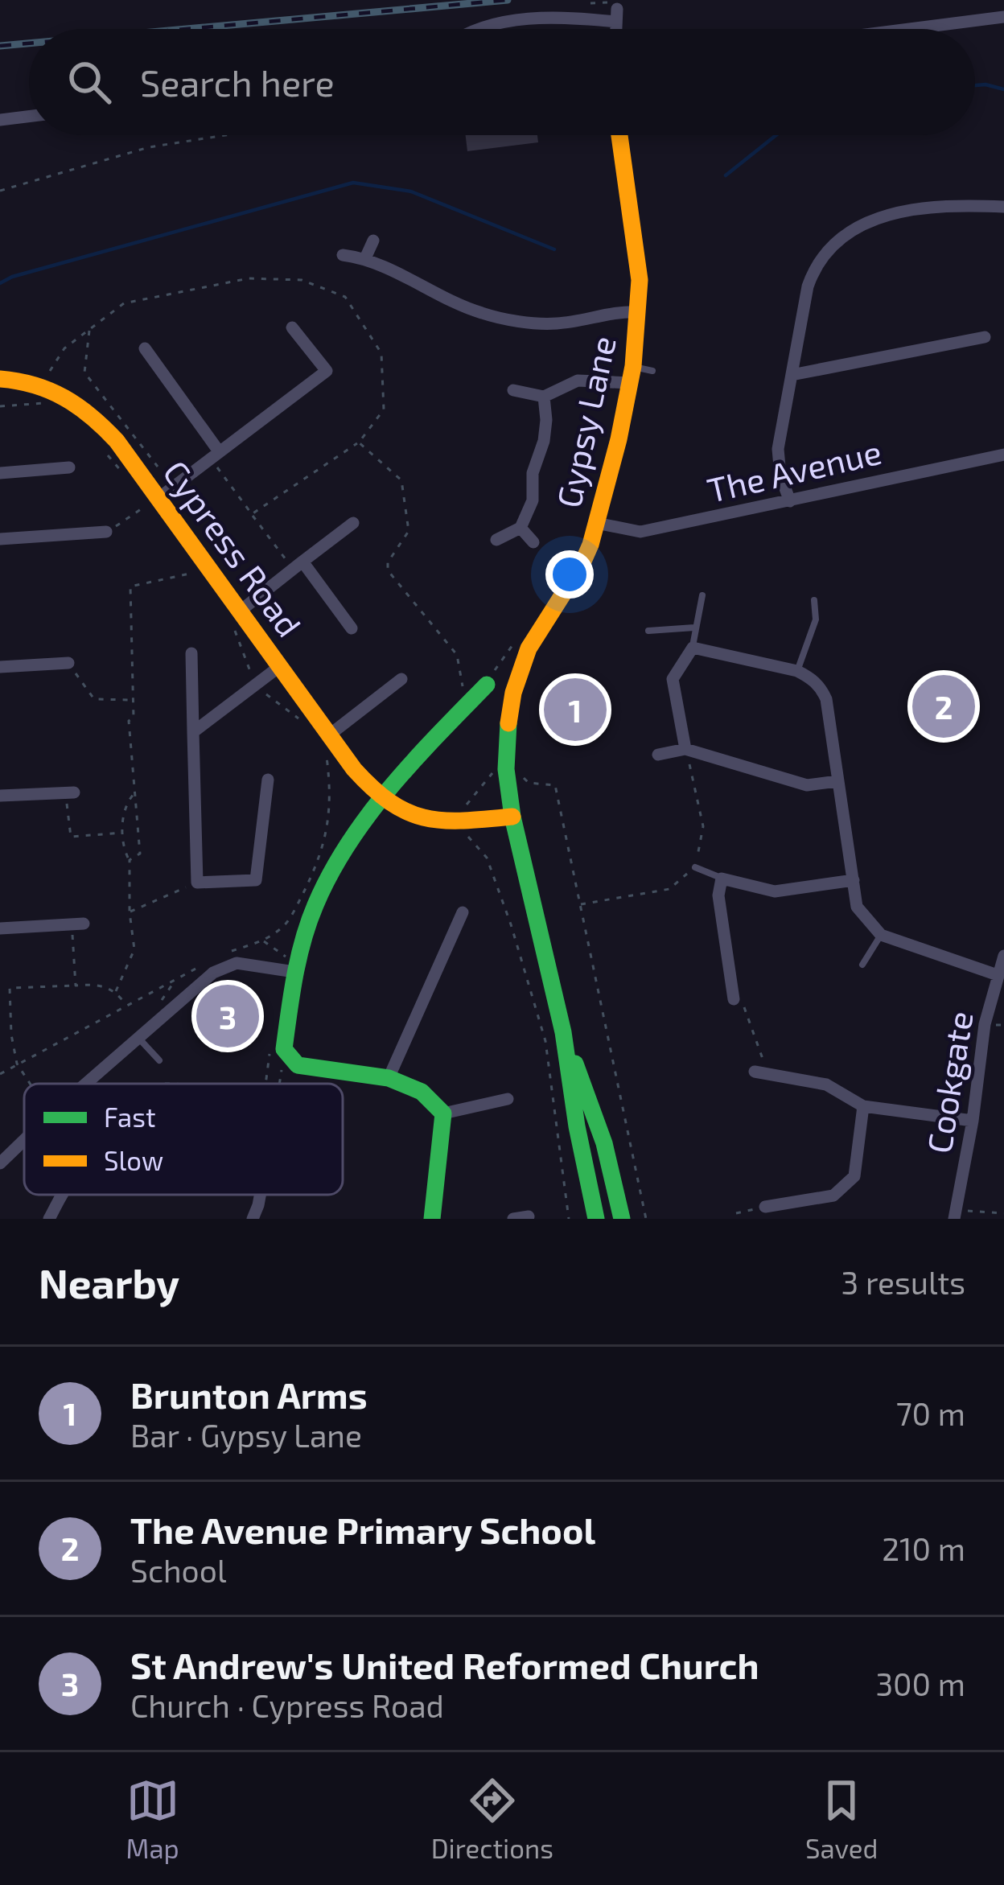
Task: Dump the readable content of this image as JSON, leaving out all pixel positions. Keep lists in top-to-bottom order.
{
  "streets": {
    "street": [
      "Gypsy Lane",
      "The Avenue",
      "Cypress Road",
      "Cookgate"
    ]
  },
  "crossings": [
    ["Gypsy Lane", "The Avenue"]
  ],
  "legend": ["Fast", "Slow"],
  "page": {
    "search": "Search here",
    "pins": ["2", "1", "3"],
    "heading": ["Nearby", "3 results"],
    "list": [
      {
        "mark": "1",
        "name": "Brunton Arms",
        "note": "Bar · Gypsy Lane",
        "value": "70 m"
      },
      {
        "mark": "2",
        "name": "The Avenue Primary School",
        "note": "School",
        "value": "210 m"
      },
      {
        "mark": "3",
        "name": "St Andrew's United Reformed Church",
        "note": "Church · Cypress Road",
        "value": "300 m"
      }
    ],
    "nav": ["Map", "Directions", "Saved"]
  }
}
